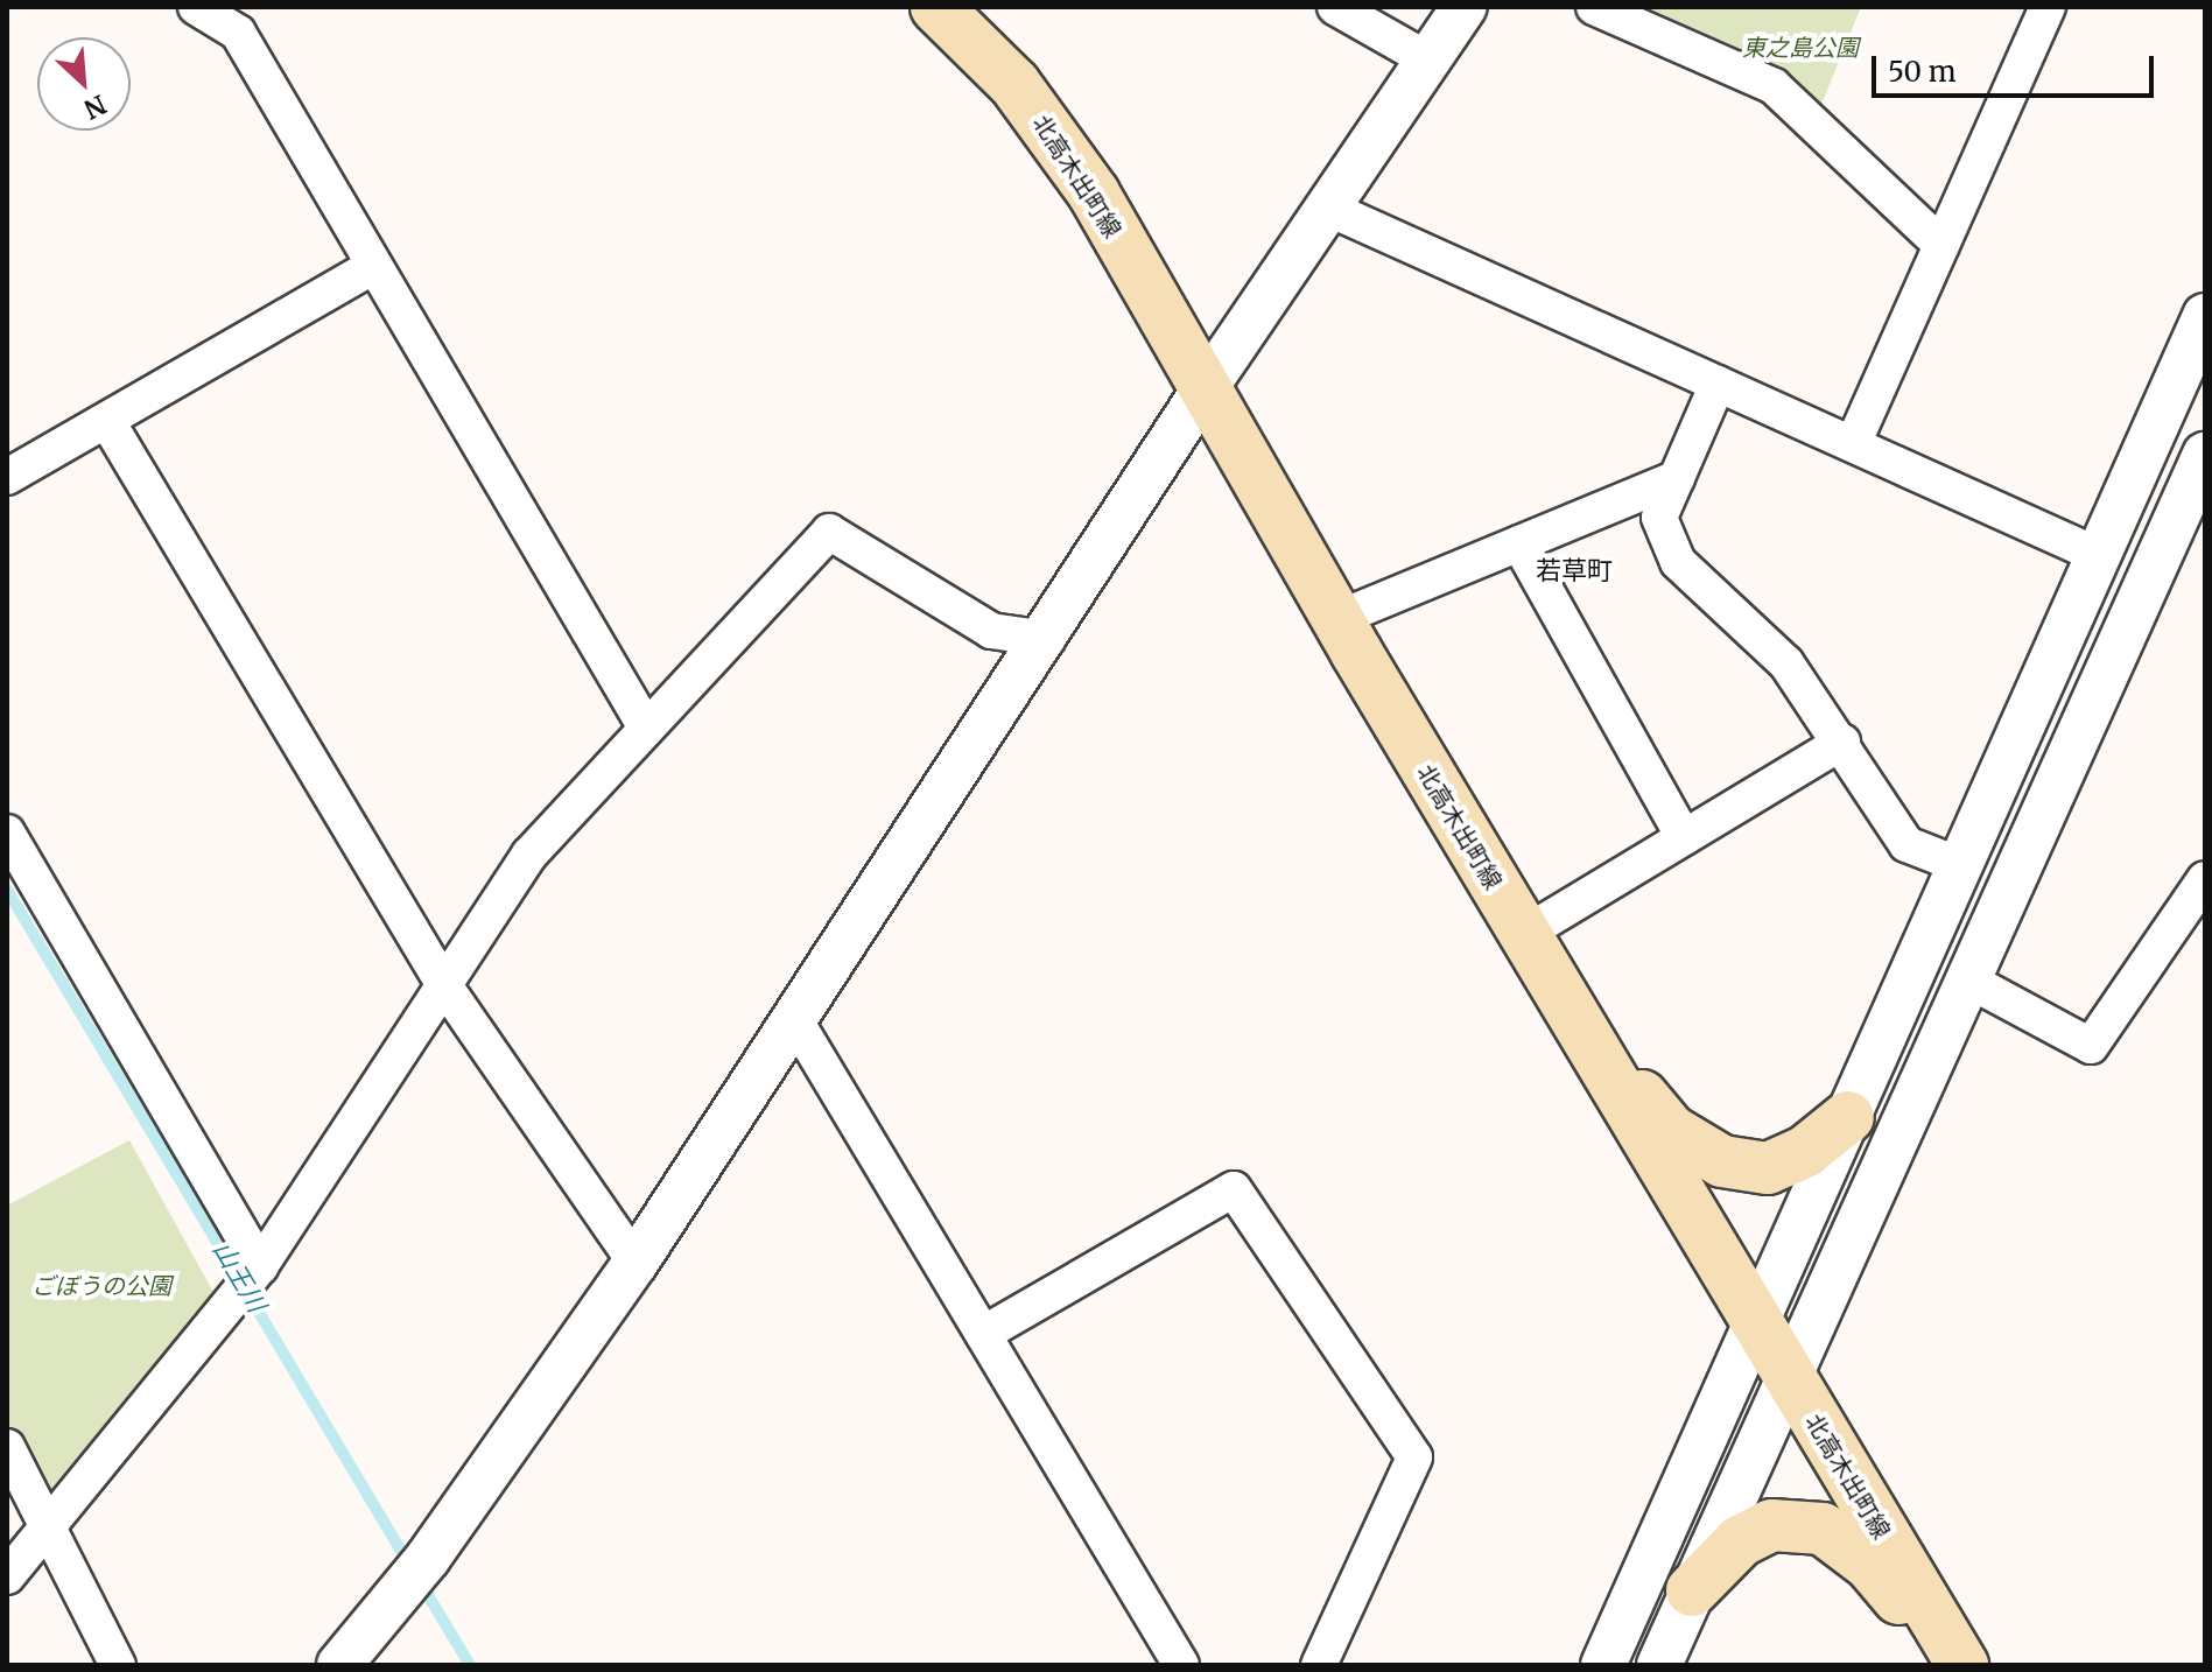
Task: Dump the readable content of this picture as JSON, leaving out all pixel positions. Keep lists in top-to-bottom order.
{
  "streets": {
    "main road": ["北高木出町線"]
  },
  "districts": ["若草町"],
  "water": ["山王川"],
  "parks": ["東之島公園", "ごぼうの公園"],
  "scale_bar": "50 m",
  "north": "bottom right"
}
